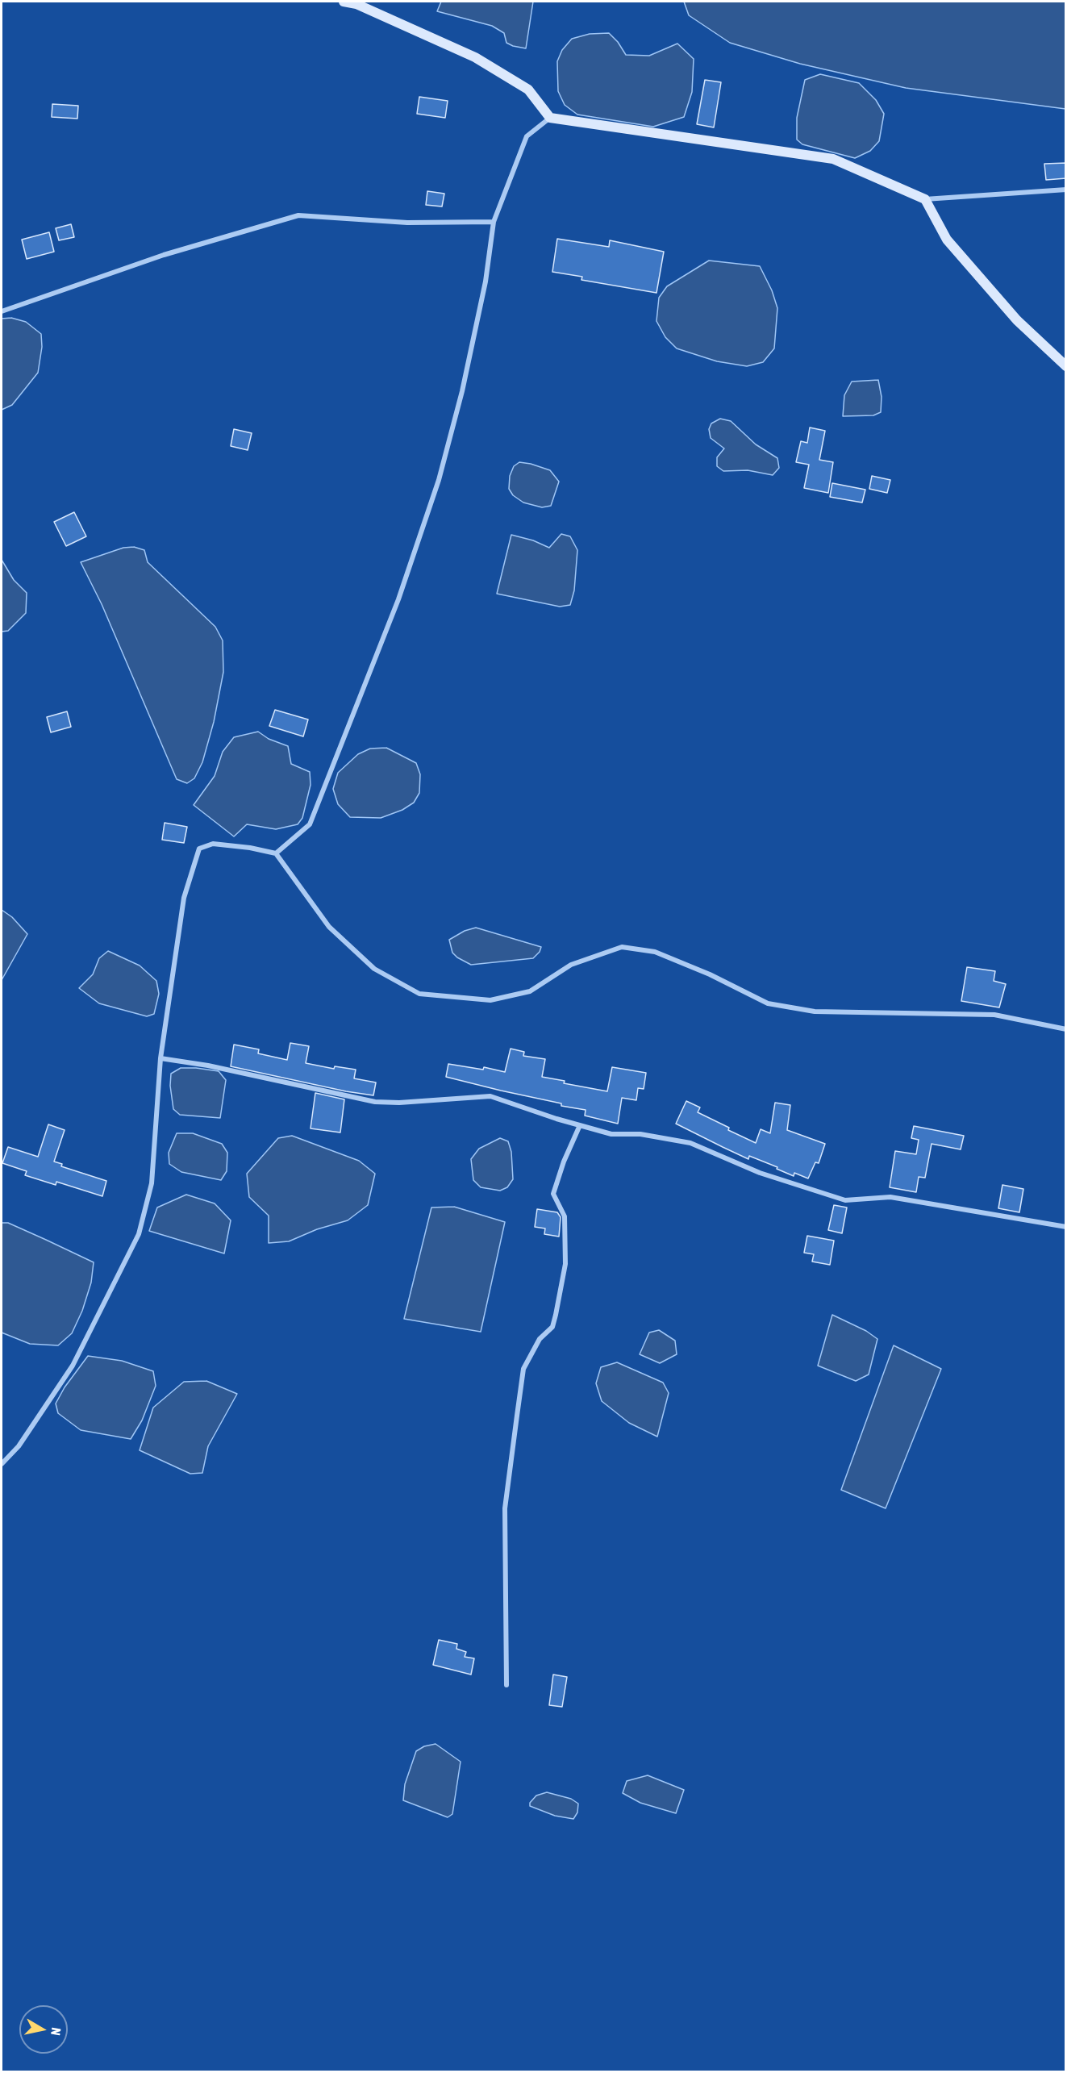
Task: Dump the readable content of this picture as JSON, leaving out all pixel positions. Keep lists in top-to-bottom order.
{
  "north": "right"
}
